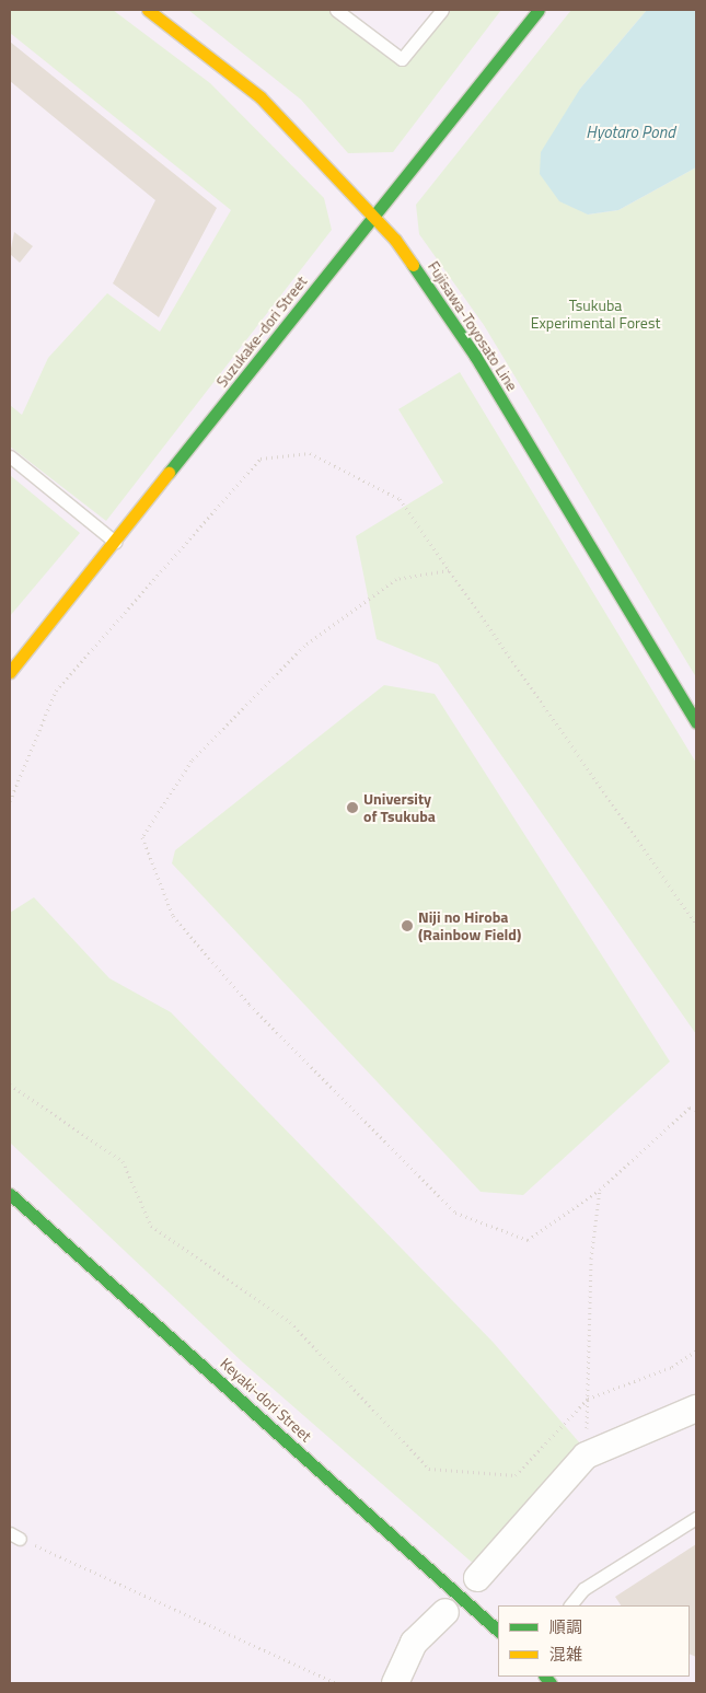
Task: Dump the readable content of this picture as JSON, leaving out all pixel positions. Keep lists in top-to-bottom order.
{
  "streets": {
    "street": ["Fujisawa-Toyosato Line", "Suzukake-dori Street", "Keyaki-dori Street"]
  },
  "crossings": [
    ["Fujisawa-Toyosato Line", "Suzukake-dori Street"]
  ],
  "water": ["Hyotaro Pond"],
  "parks": ["Tsukuba Experimental Forest"],
  "places": ["University of Tsukuba", "Niji no Hiroba (Rainbow Field)"],
  "legend": ["順調", "混雑"]
}
